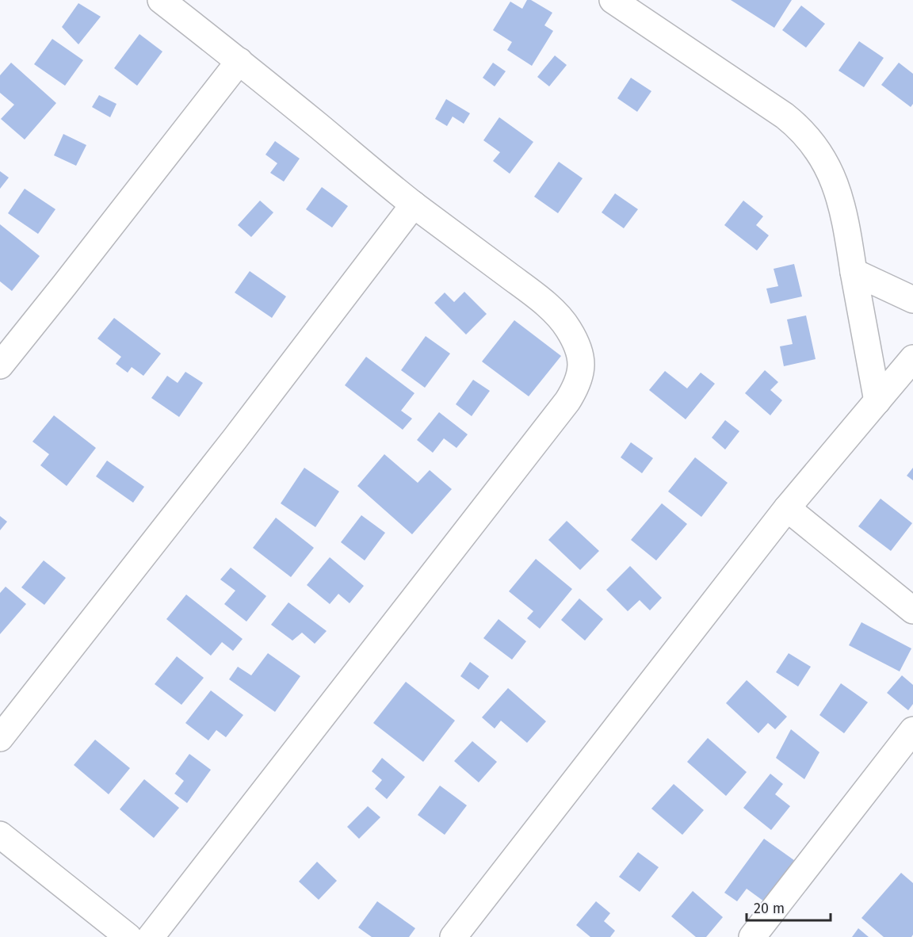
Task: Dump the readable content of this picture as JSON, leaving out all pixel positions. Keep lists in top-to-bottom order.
{
  "scale_bar": "20 m"
}
